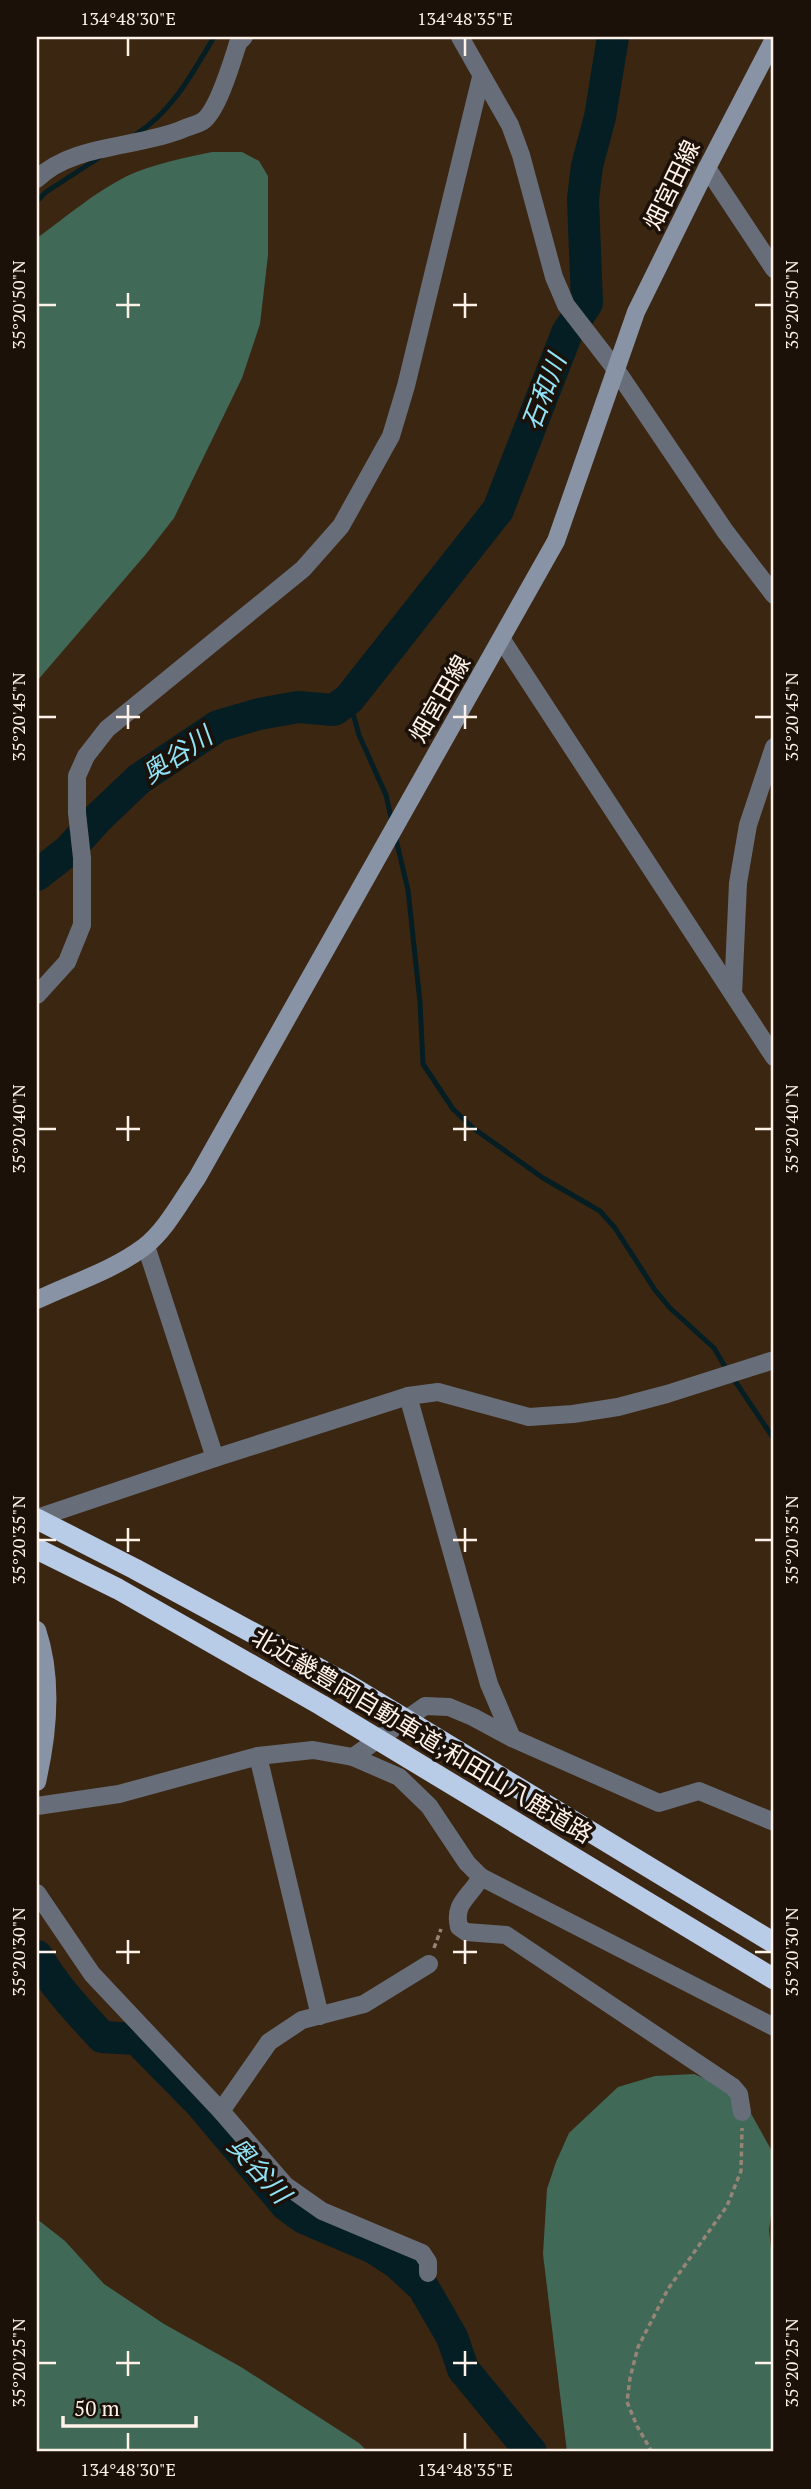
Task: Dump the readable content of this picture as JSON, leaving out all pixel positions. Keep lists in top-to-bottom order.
{
  "streets": {
    "highway": ["北近畿豊岡自動車道;和田山八鹿道路"],
    "main road": ["畑宮田線"]
  },
  "water": ["石和川", "奥谷川"],
  "scale_bar": "50 m",
  "coordinates": [
    "134°48'30\"E",
    "134°48'35\"E",
    "35°20'50\"N",
    "35°20'45\"N",
    "35°20'40\"N",
    "35°20'35\"N",
    "35°20'30\"N",
    "35°20'25\"N"
  ]
}
